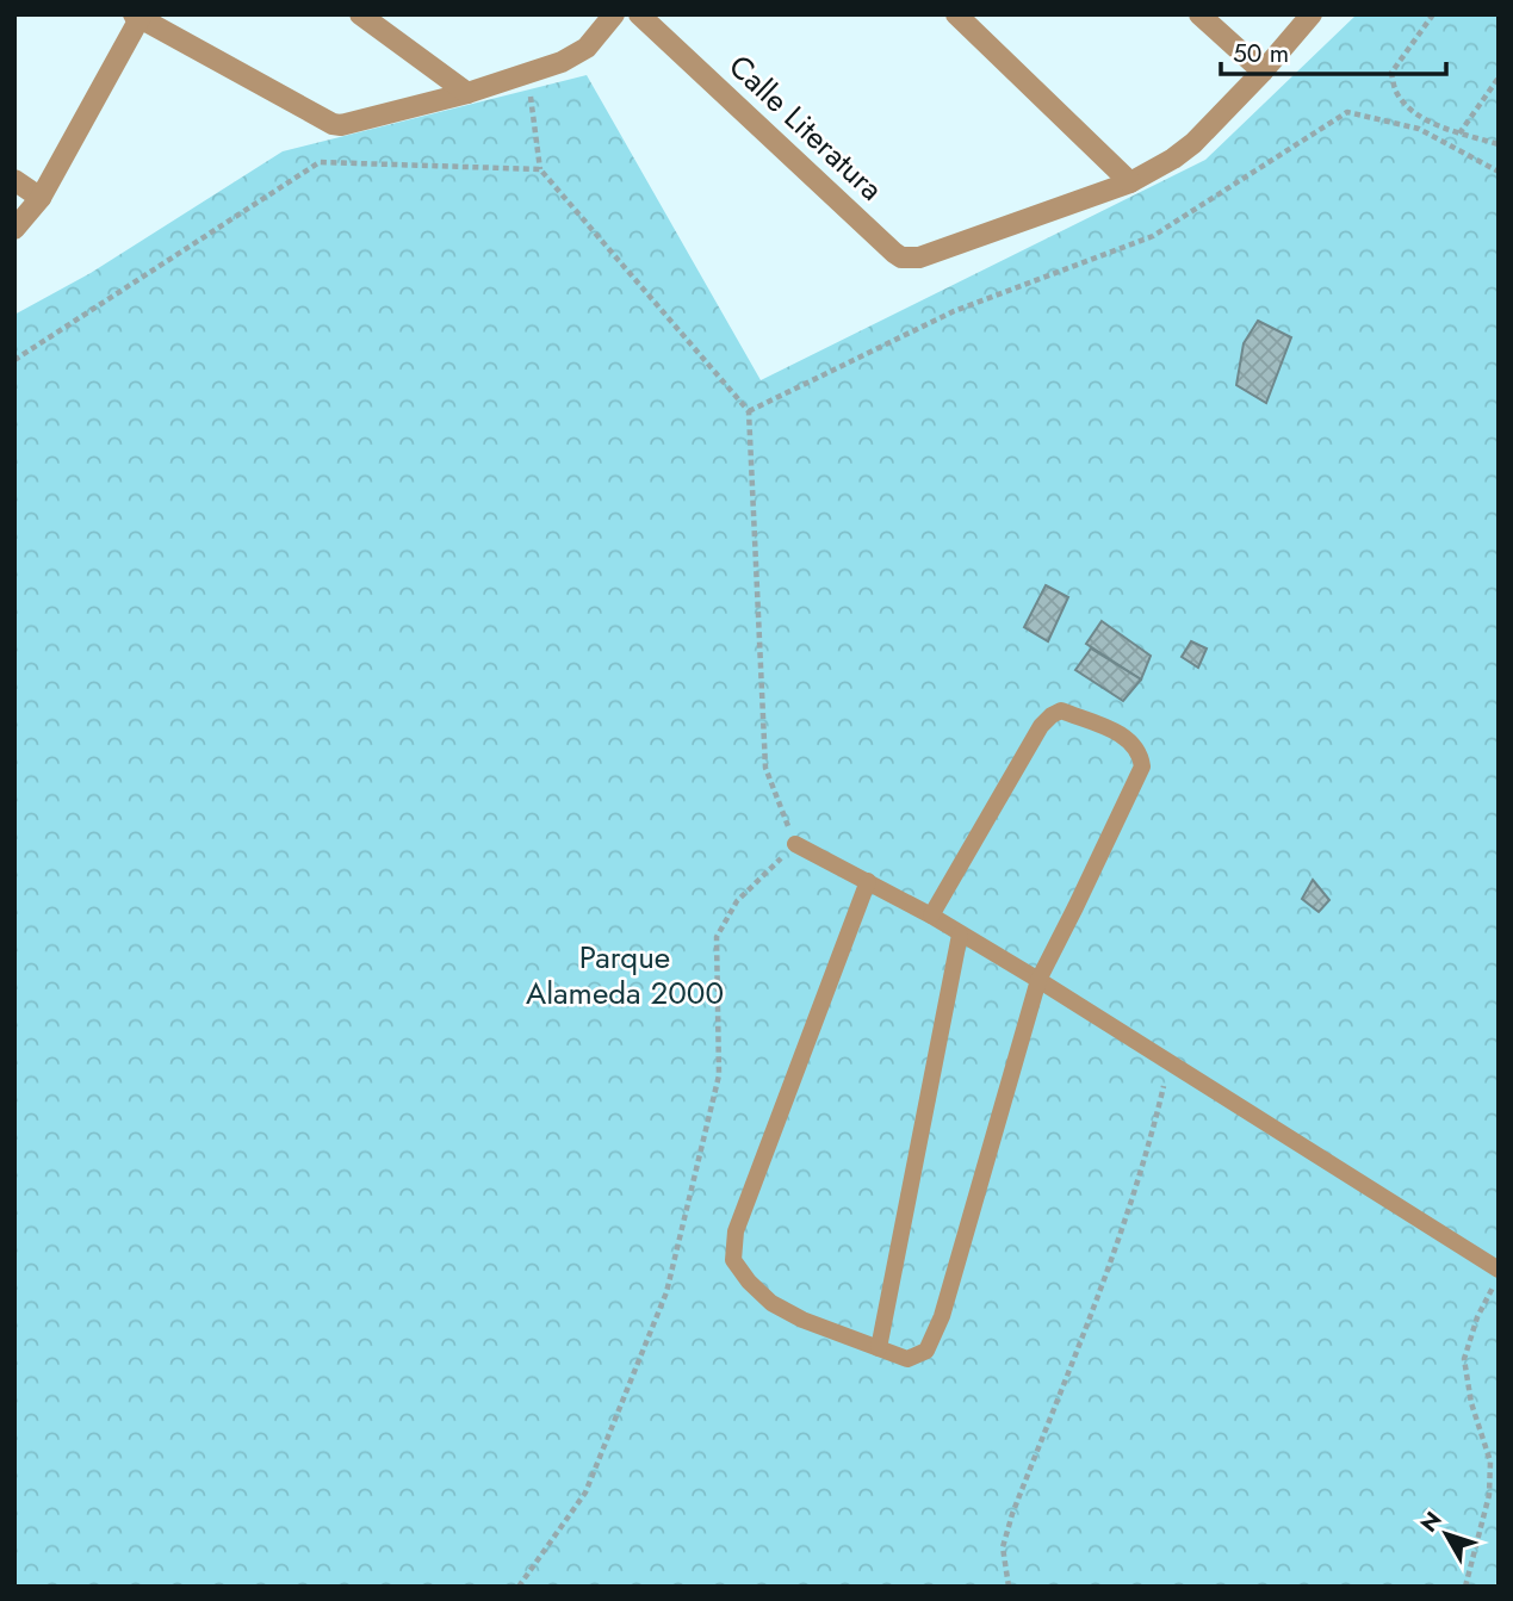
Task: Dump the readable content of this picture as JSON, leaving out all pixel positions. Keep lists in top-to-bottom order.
{
  "streets": {
    "street": ["Calle Literatura"]
  },
  "parks": ["Parque Alameda 2000"],
  "scale_bar": "50 m",
  "north": "top left"
}
